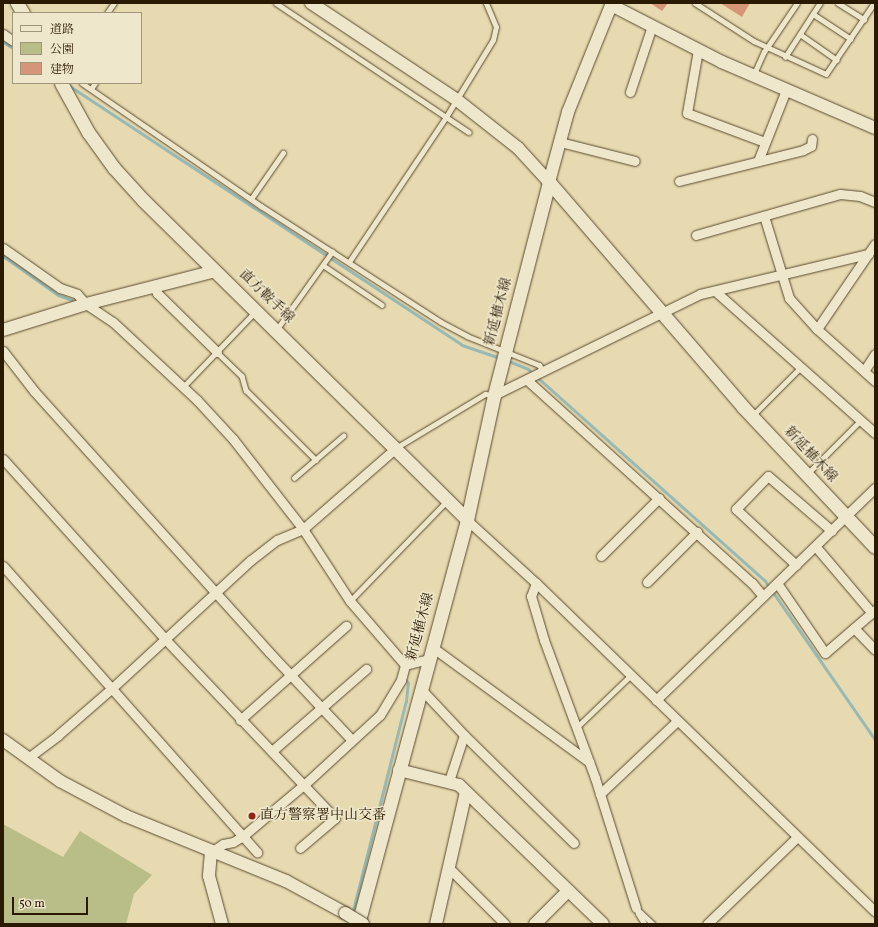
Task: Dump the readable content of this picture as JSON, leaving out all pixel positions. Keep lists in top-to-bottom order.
{
  "streets": {
    "main road": ["直方鞍手線", "新延植木線"]
  },
  "crossings": [
    ["直方鞍手線", "新延植木線"]
  ],
  "places": ["直方警察署中山交番"],
  "legend": ["道路", "公園", "建物"],
  "scale_bar": "50 m"
}
